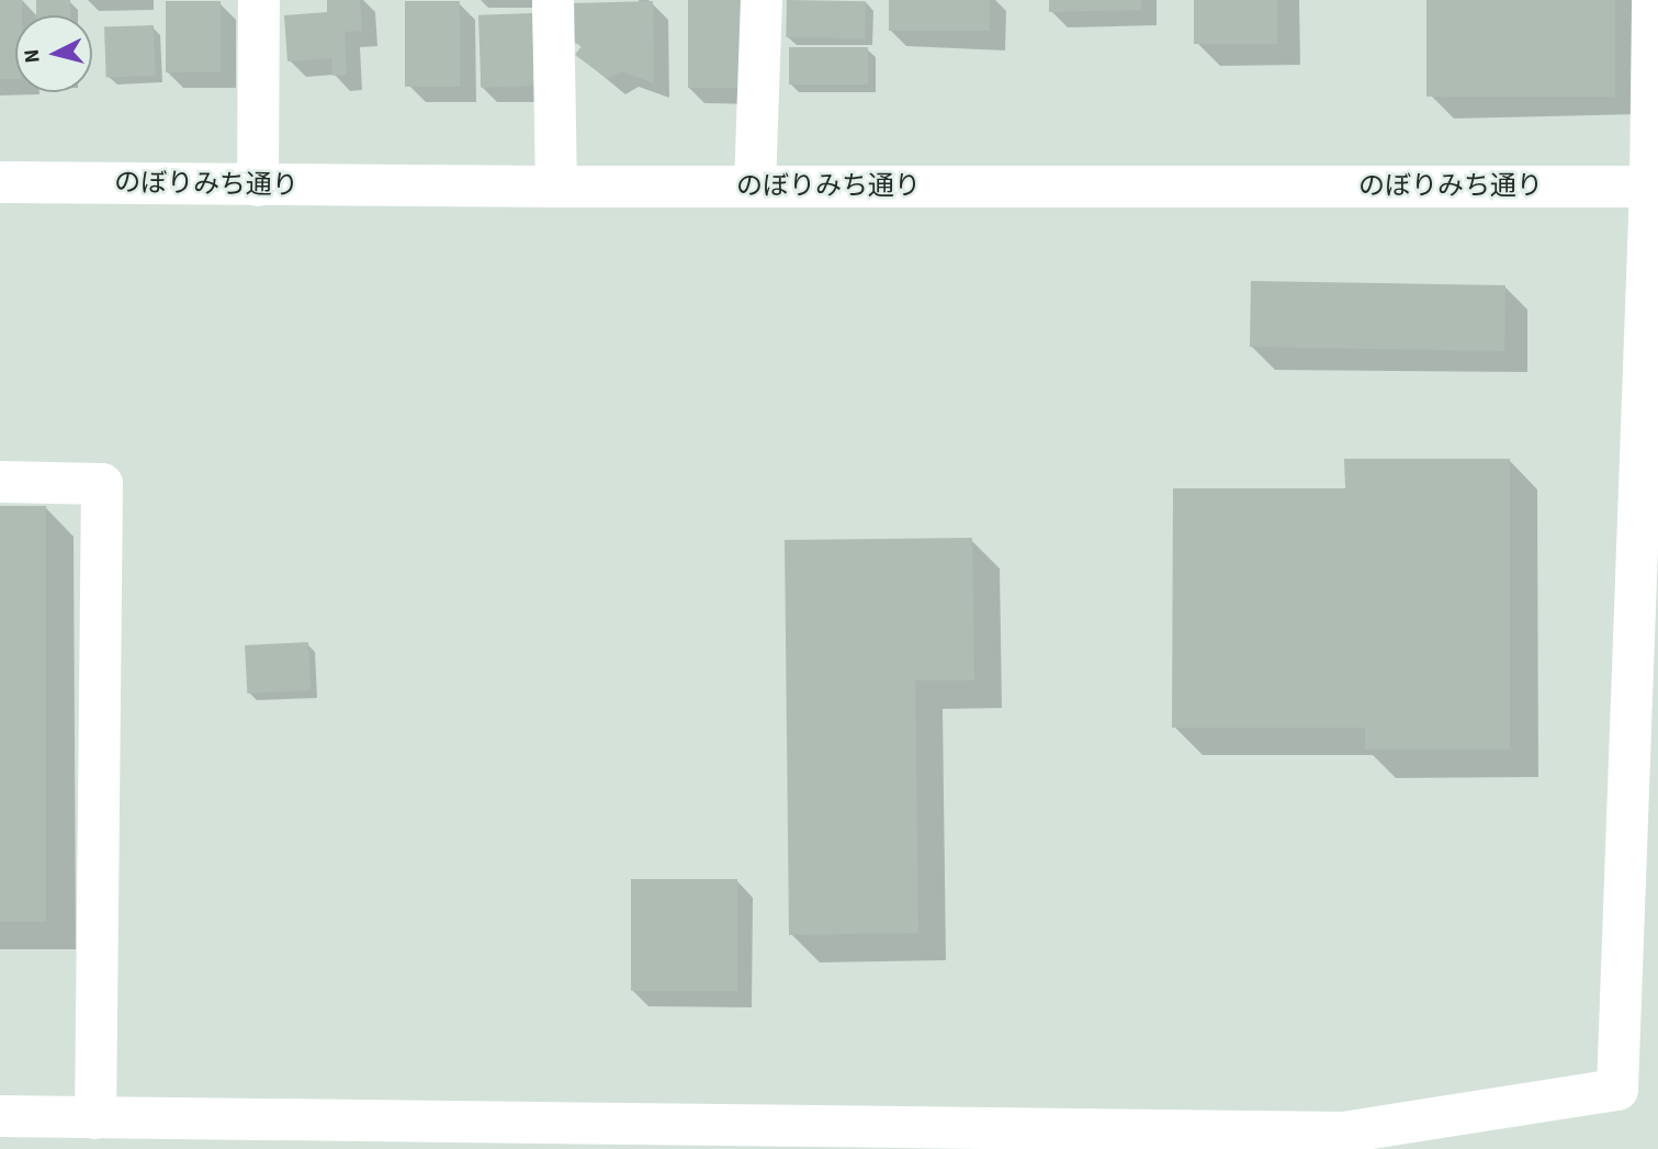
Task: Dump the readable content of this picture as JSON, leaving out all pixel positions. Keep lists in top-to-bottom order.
{
  "streets": {
    "street": ["のぼりみち通り"]
  },
  "north": "left"
}
